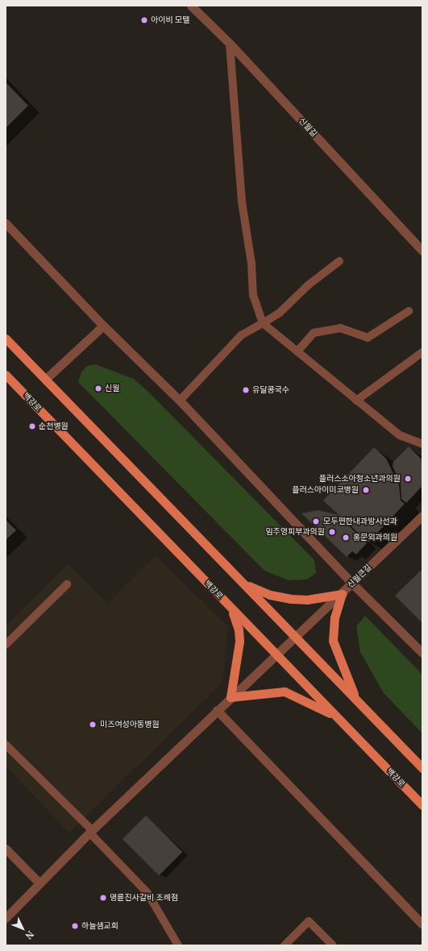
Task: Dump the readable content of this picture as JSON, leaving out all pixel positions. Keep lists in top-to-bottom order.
{
  "streets": {
    "main road": ["백강로"],
    "street": ["신월길", "신월큰길"]
  },
  "crossings": [
    ["백강로", "신월큰길"]
  ],
  "places": [
    "아이비 모텔",
    "신월",
    "유달콩국수",
    "순천병원",
    "플러스소아청소년과의원",
    "플러스아이미코병원",
    "모두편한내과방사선과",
    "임주영피부과의원",
    "홍문외과의원",
    "미즈여성아동병원",
    "명륜진사갈비 조례점",
    "하늘샘교회"
  ],
  "north": "bottom right"
}
